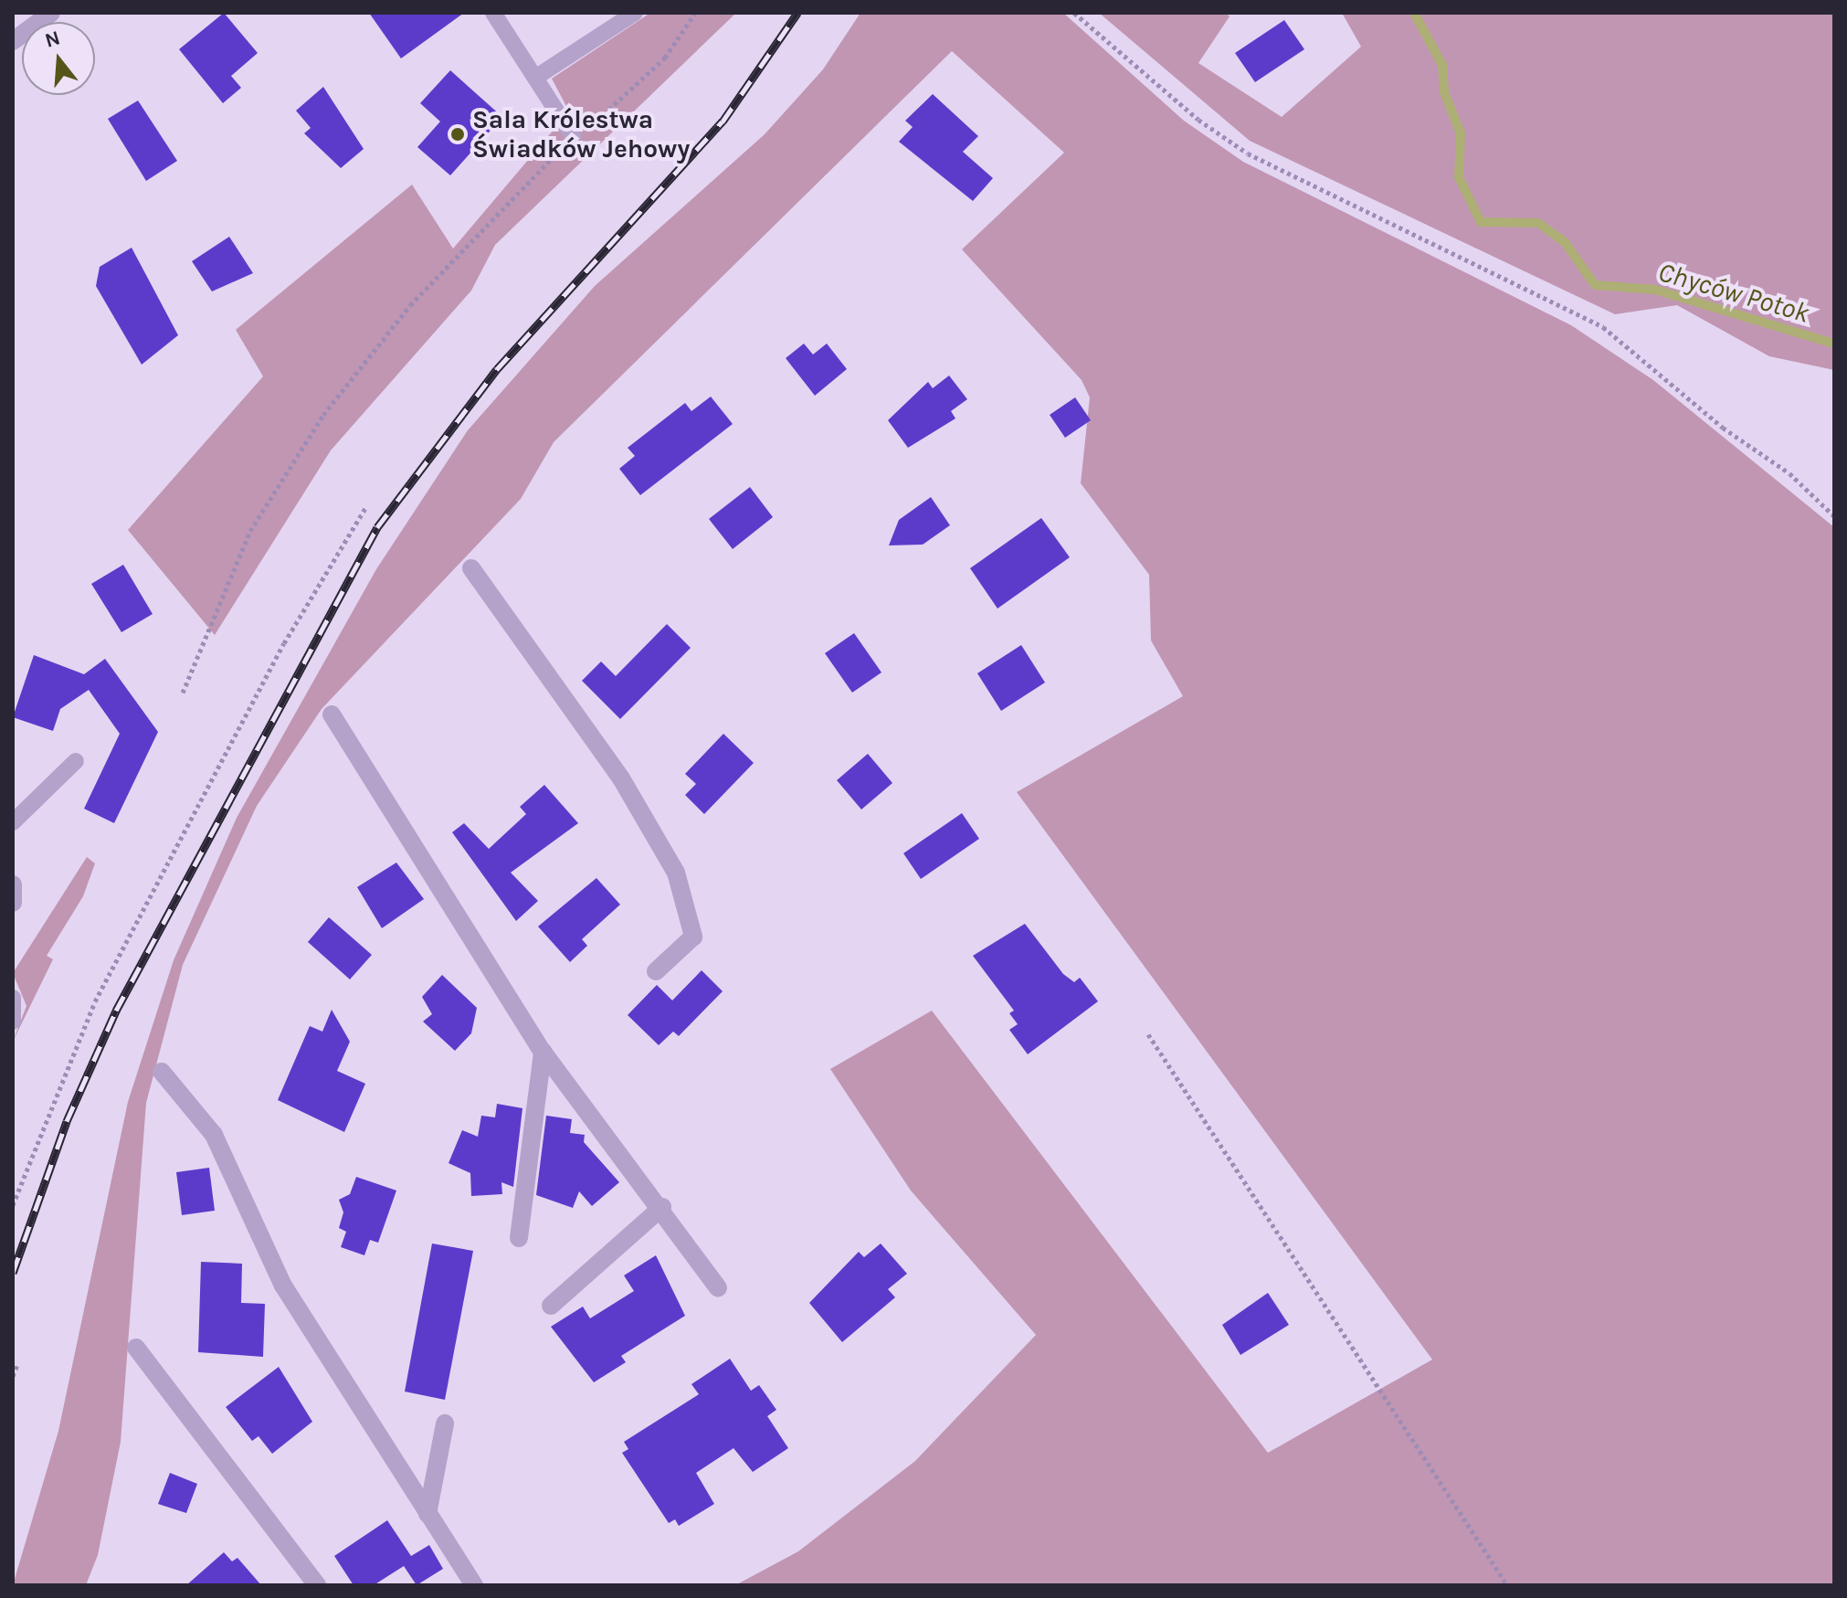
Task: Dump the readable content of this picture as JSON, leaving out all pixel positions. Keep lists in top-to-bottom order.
{
  "water": ["Chyców Potok"],
  "places": ["Sala Królestwa Świadków Jehowy"],
  "north": "top"
}
